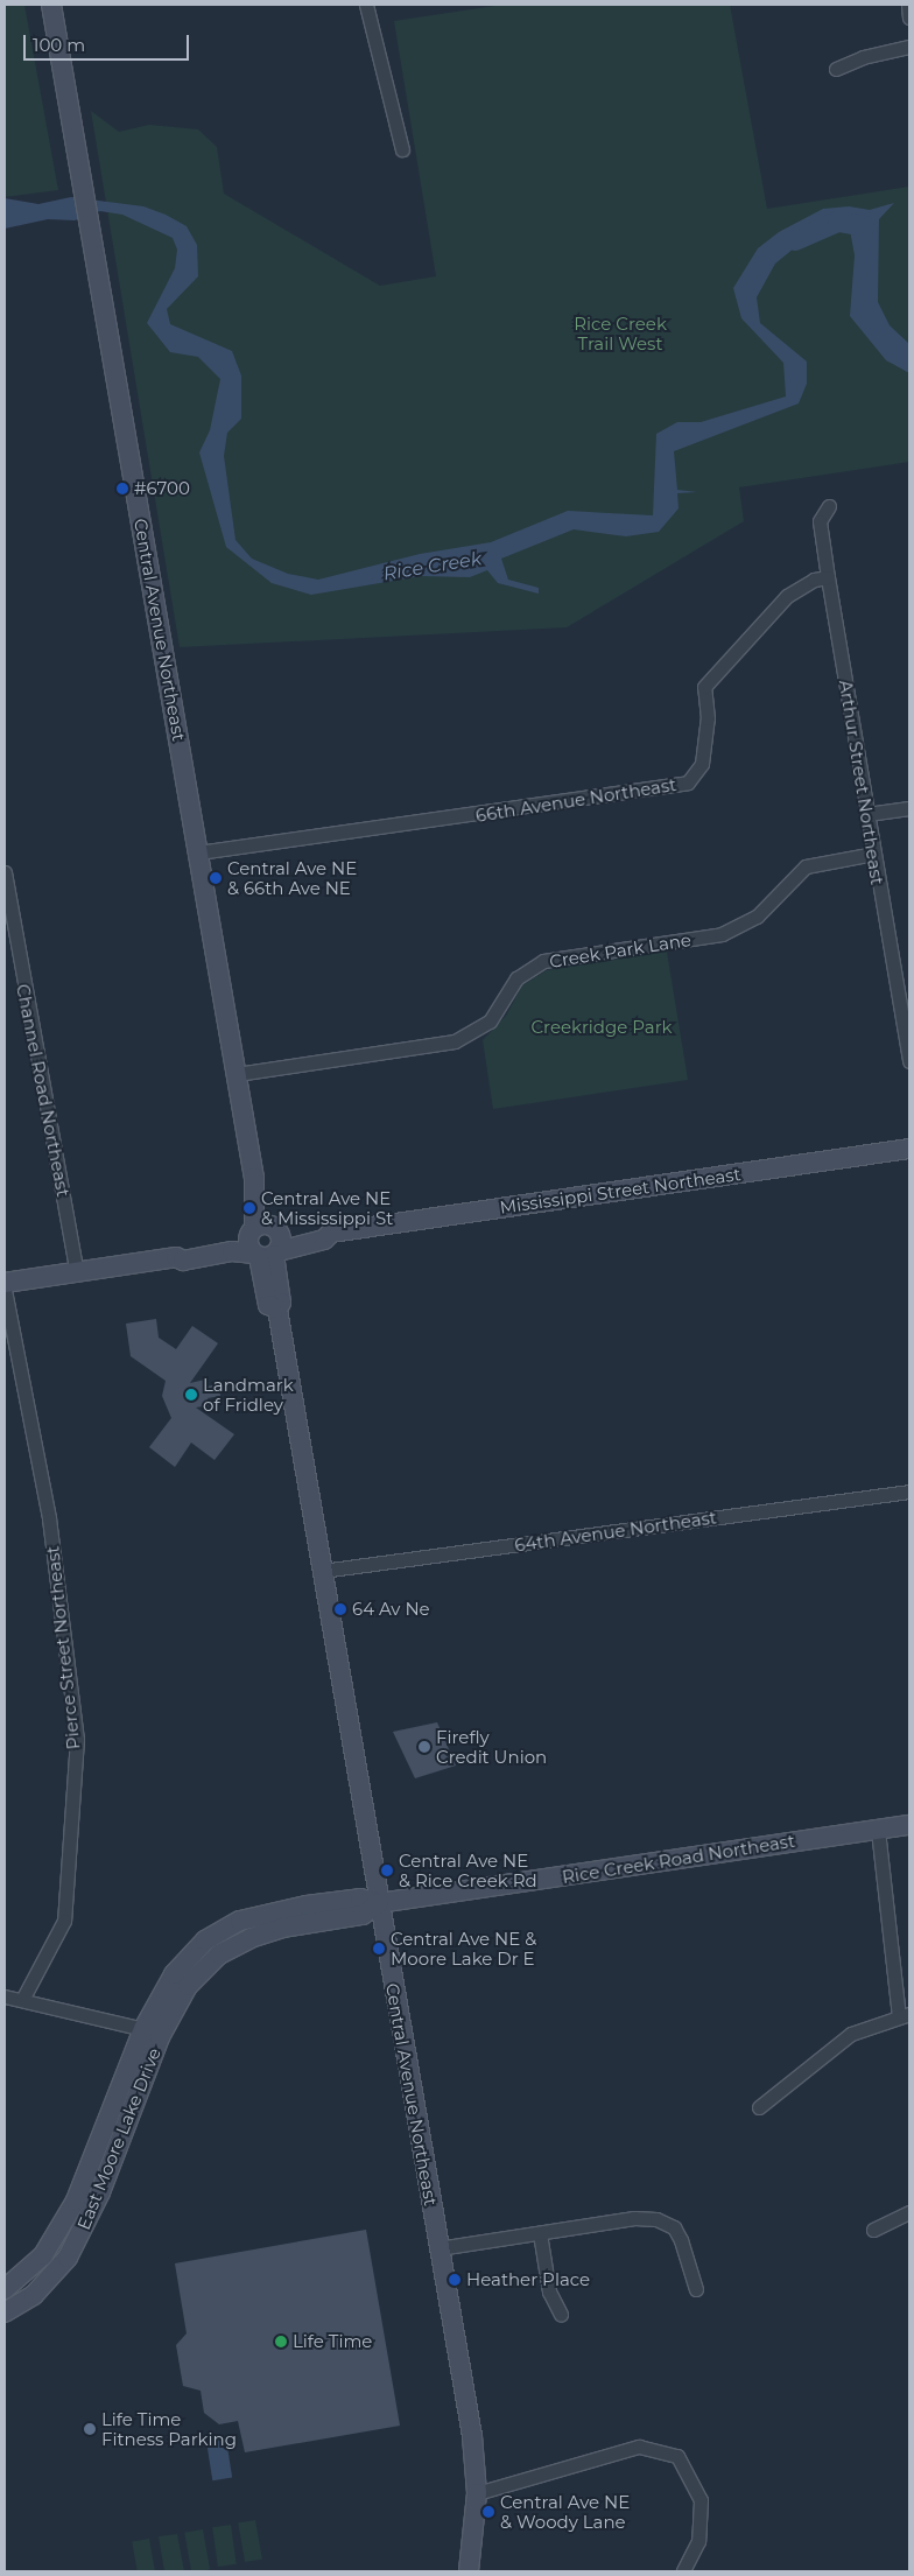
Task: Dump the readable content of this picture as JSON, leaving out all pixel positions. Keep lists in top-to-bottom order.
{
  "streets": {
    "street": [
      "Central Avenue Northeast",
      "Arthur Street Northeast",
      "66th Avenue Northeast",
      "Creek Park Lane",
      "Channel Road Northeast",
      "Mississippi Street Northeast",
      "64th Avenue Northeast",
      "Pierce Street Northeast",
      "Rice Creek Road Northeast",
      "East Moore Lake Drive"
    ]
  },
  "crossings": [
    ["Central Avenue Northeast", "66th Avenue Northeast"],
    ["Central Avenue Northeast", "Creek Park Lane"],
    ["Central Avenue Northeast", "Mississippi Street Northeast"],
    ["Central Avenue Northeast", "64th Avenue Northeast"],
    ["Central Avenue Northeast", "Rice Creek Road Northeast"],
    ["Arthur Street Northeast", "66th Avenue Northeast"],
    ["Arthur Street Northeast", "Creek Park Lane"],
    ["Channel Road Northeast", "Mississippi Street Northeast"],
    ["Rice Creek Road Northeast", "East Moore Lake Drive"]
  ],
  "water": ["Rice Creek"],
  "parks": ["Rice Creek Trail West", "Creekridge Park"],
  "places": [
    "#6700",
    "Central Ave NE & 66th Ave NE",
    "Central Ave NE & Mississippi St",
    "Landmark of Fridley",
    "64 Av Ne",
    "Firefly Credit Union",
    "Central Ave NE & Rice Creek Rd",
    "Central Ave NE & Moore Lake Dr E",
    "Heather Place",
    "Life Time",
    "Life Time Fitness Parking",
    "Central Ave NE & Woody Lane"
  ],
  "scale_bar": "100 m"
}
